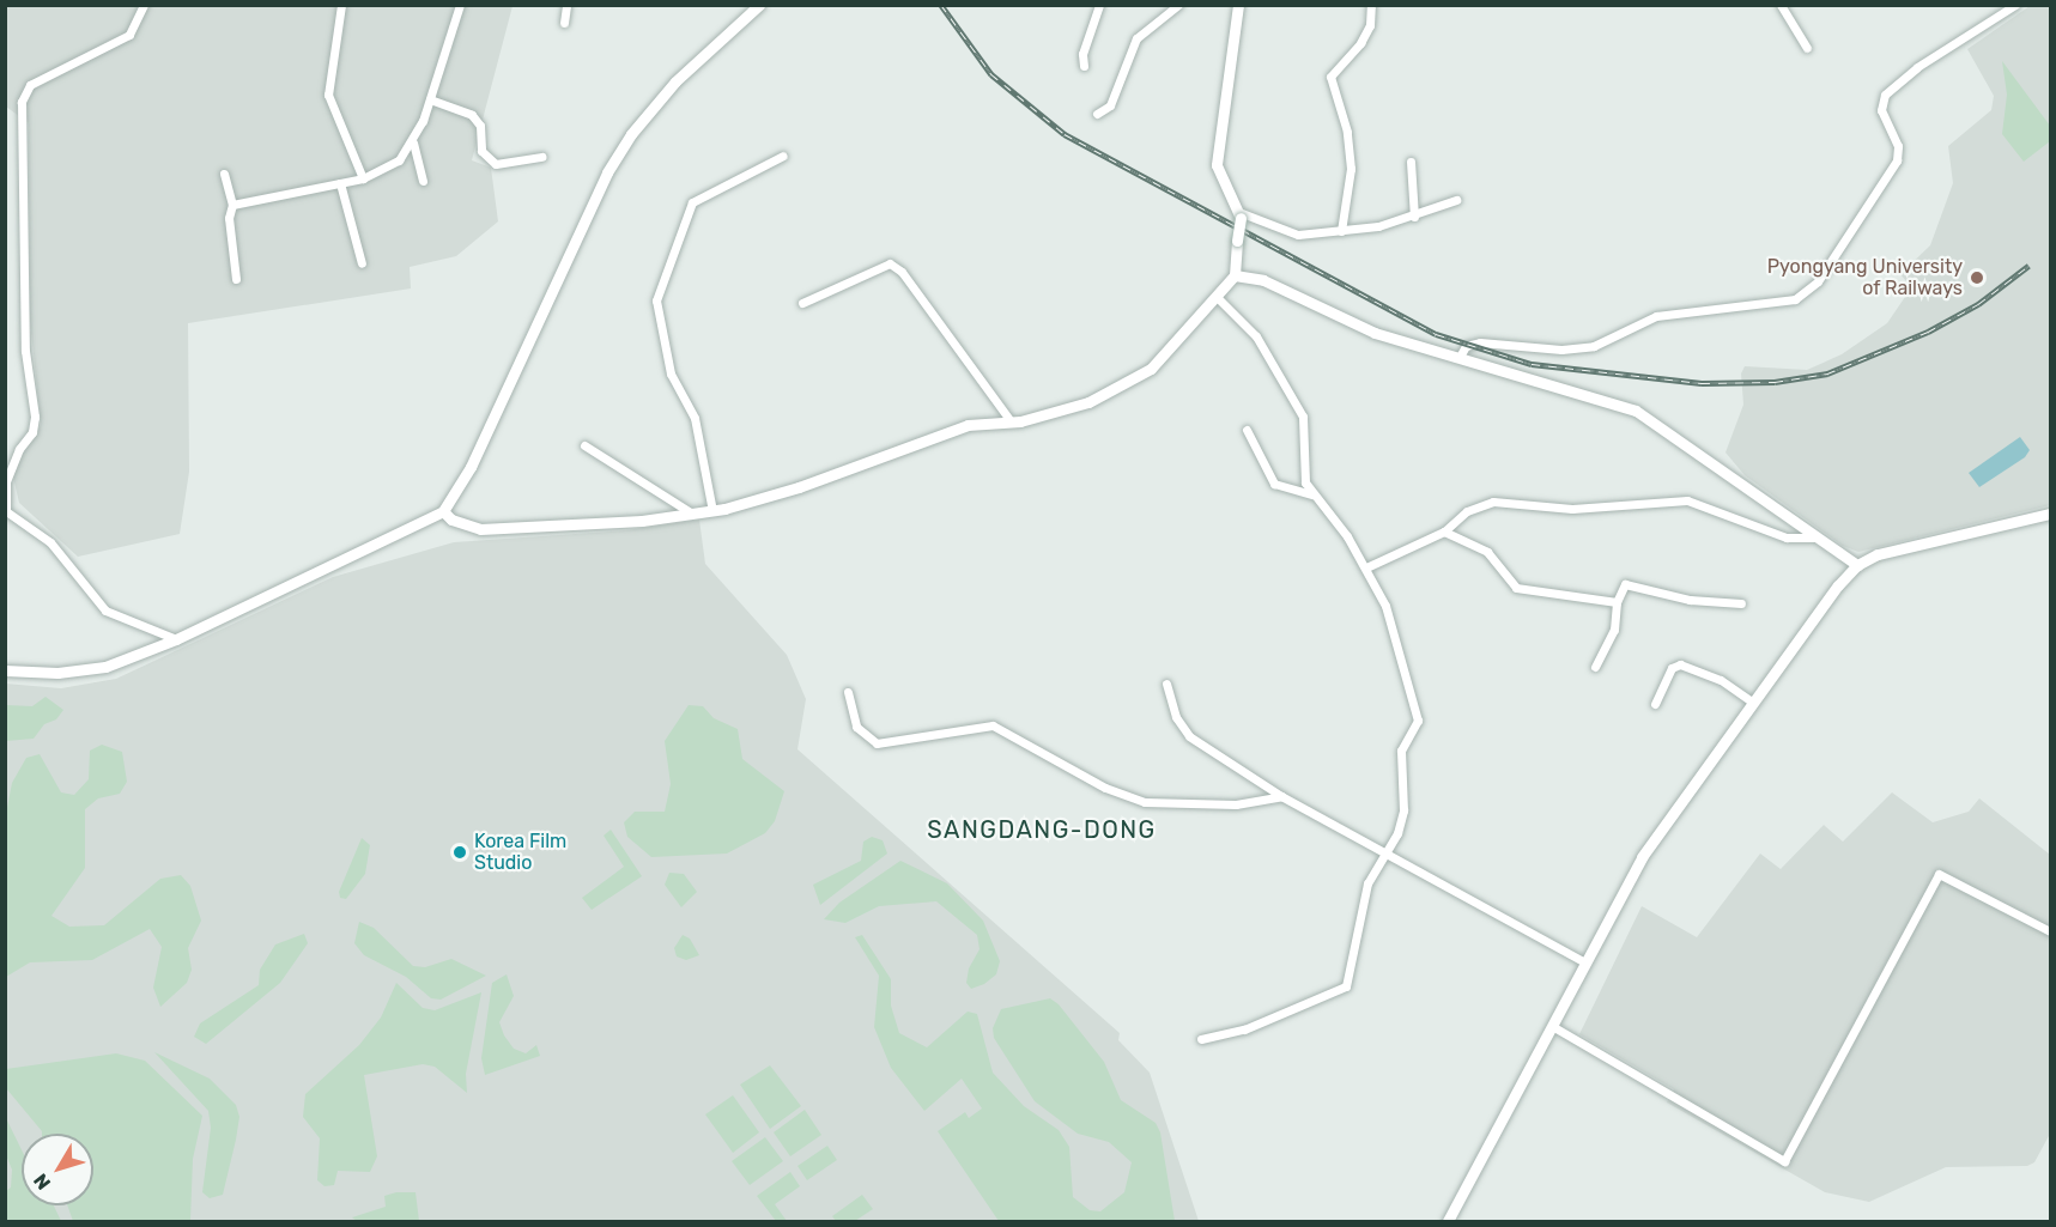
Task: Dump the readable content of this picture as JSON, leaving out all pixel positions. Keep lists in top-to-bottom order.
{
  "districts": ["SANGDANG-DONG"],
  "places": ["Pyongyang University of Railways", "Korea Film Studio"],
  "north": "bottom left"
}
